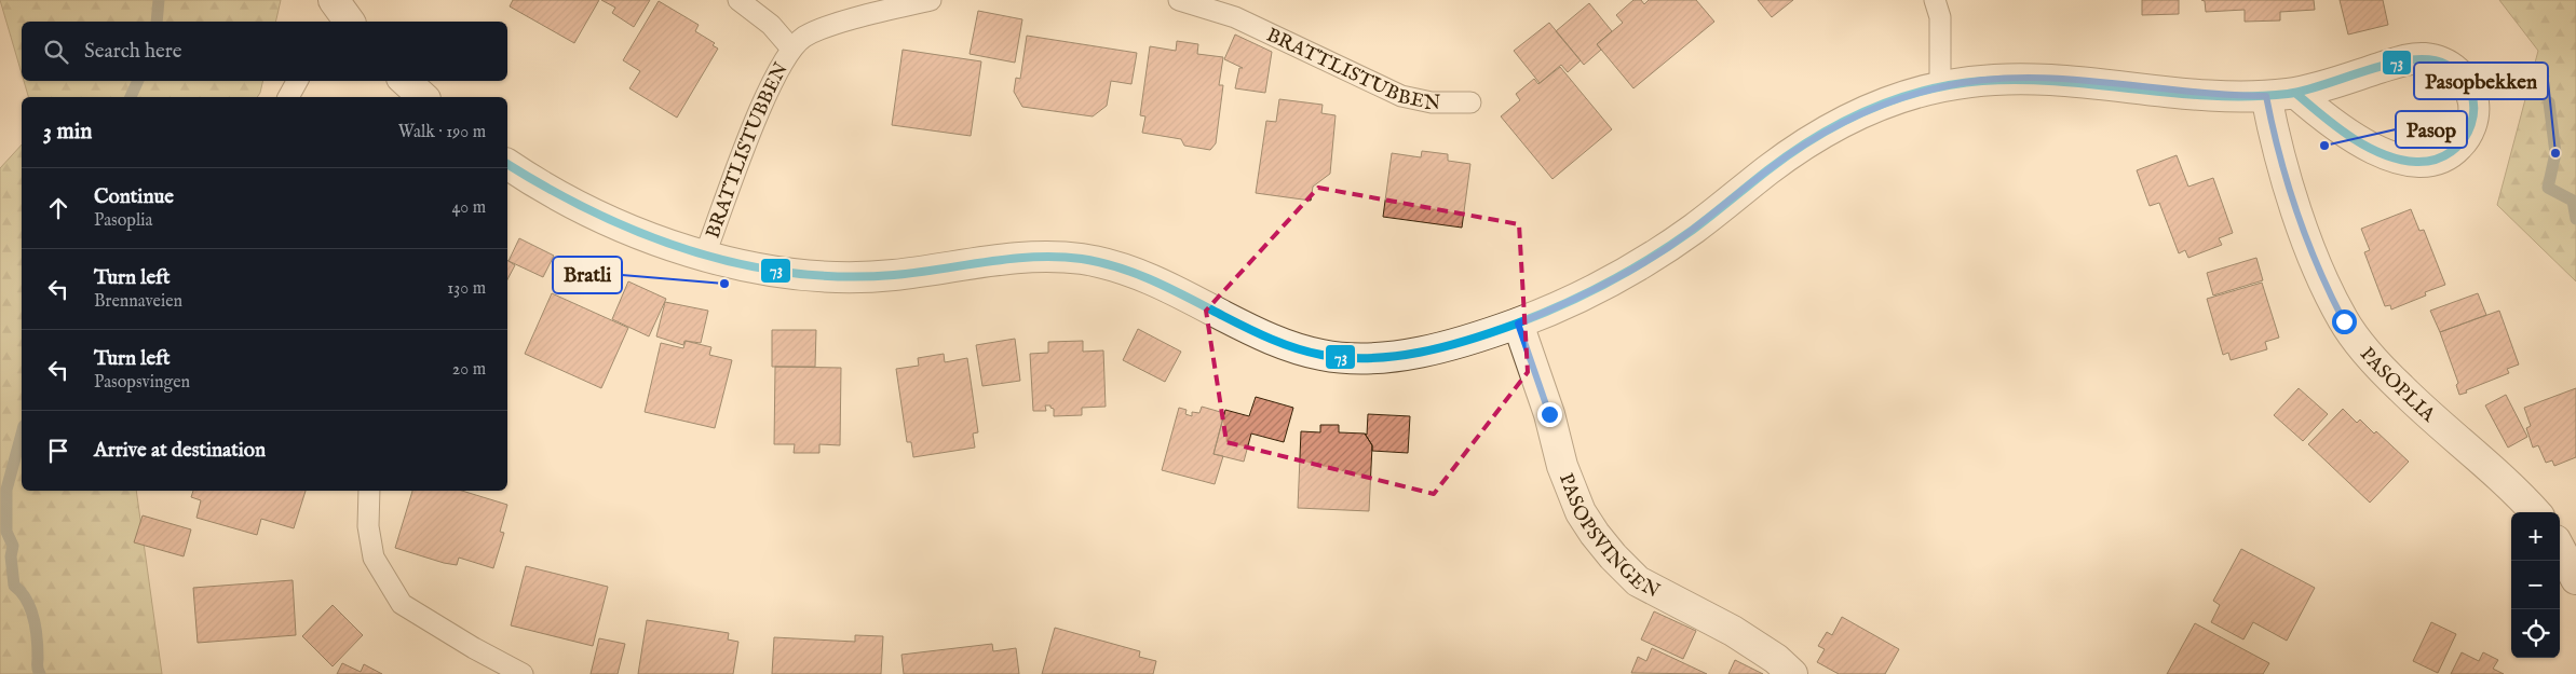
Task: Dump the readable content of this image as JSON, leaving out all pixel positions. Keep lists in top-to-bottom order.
{
  "streets": {
    "street": ["PASOPLIA", "PASOPSVINGEN"],
    "lane": ["BRATTLISTUBBEN"]
  },
  "places": ["Pasop", "Pasopbekken", "Bratli"],
  "lines": ["transit line 73"],
  "page": {
    "search": "Search here",
    "heading": ["3 min", "Walk · 190 m"],
    "list": [
      ["Continue", "Pasoplia", "40 m"],
      ["Turn left", "Brennaveien", "130 m"],
      ["Turn left", "Pasopsvingen", "20 m"],
      "Arrive at destination"
    ],
    "map_buttons": ["+", "−"]
  }
}
